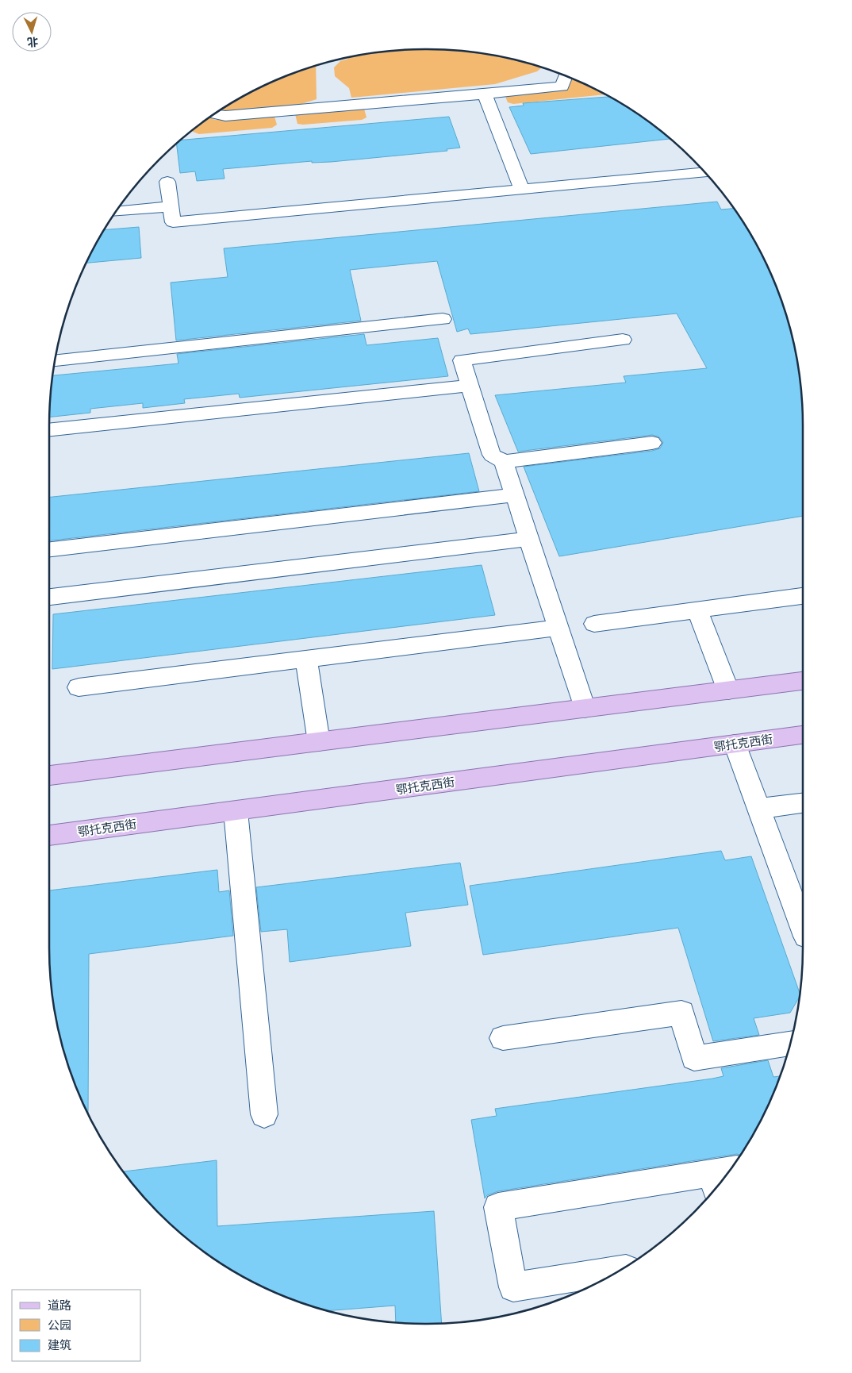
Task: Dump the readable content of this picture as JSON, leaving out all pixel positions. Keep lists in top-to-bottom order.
{
  "streets": {
    "main road": ["鄂托克西街"]
  },
  "legend": ["道路", "公园", "建筑"],
  "north": "bottom"
}
